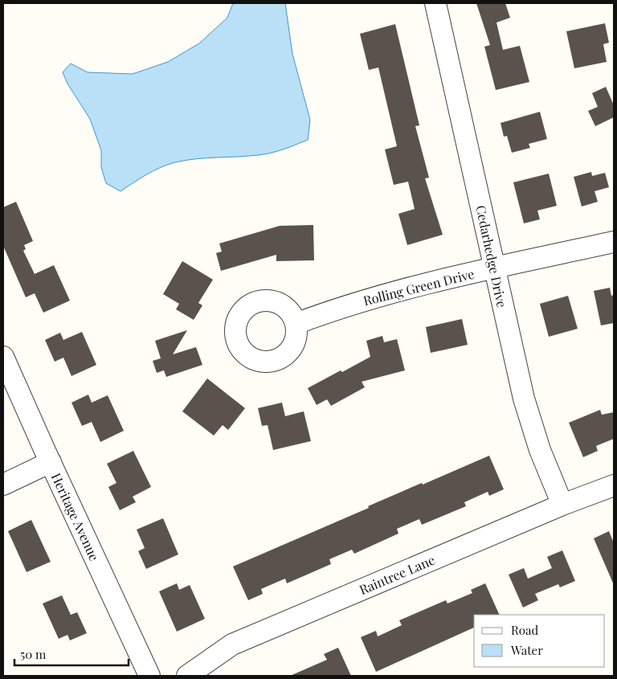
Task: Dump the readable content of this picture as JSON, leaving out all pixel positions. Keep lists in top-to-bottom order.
{
  "streets": {
    "street": [
      "Cedarhedge Drive",
      "Rolling Green Drive",
      "Heritage Avenue",
      "Raintree Lane"
    ]
  },
  "crossings": [
    ["Cedarhedge Drive", "Rolling Green Drive"],
    ["Cedarhedge Drive", "Raintree Lane"]
  ],
  "legend": ["Road", "Water"],
  "scale_bar": "50 m"
}
